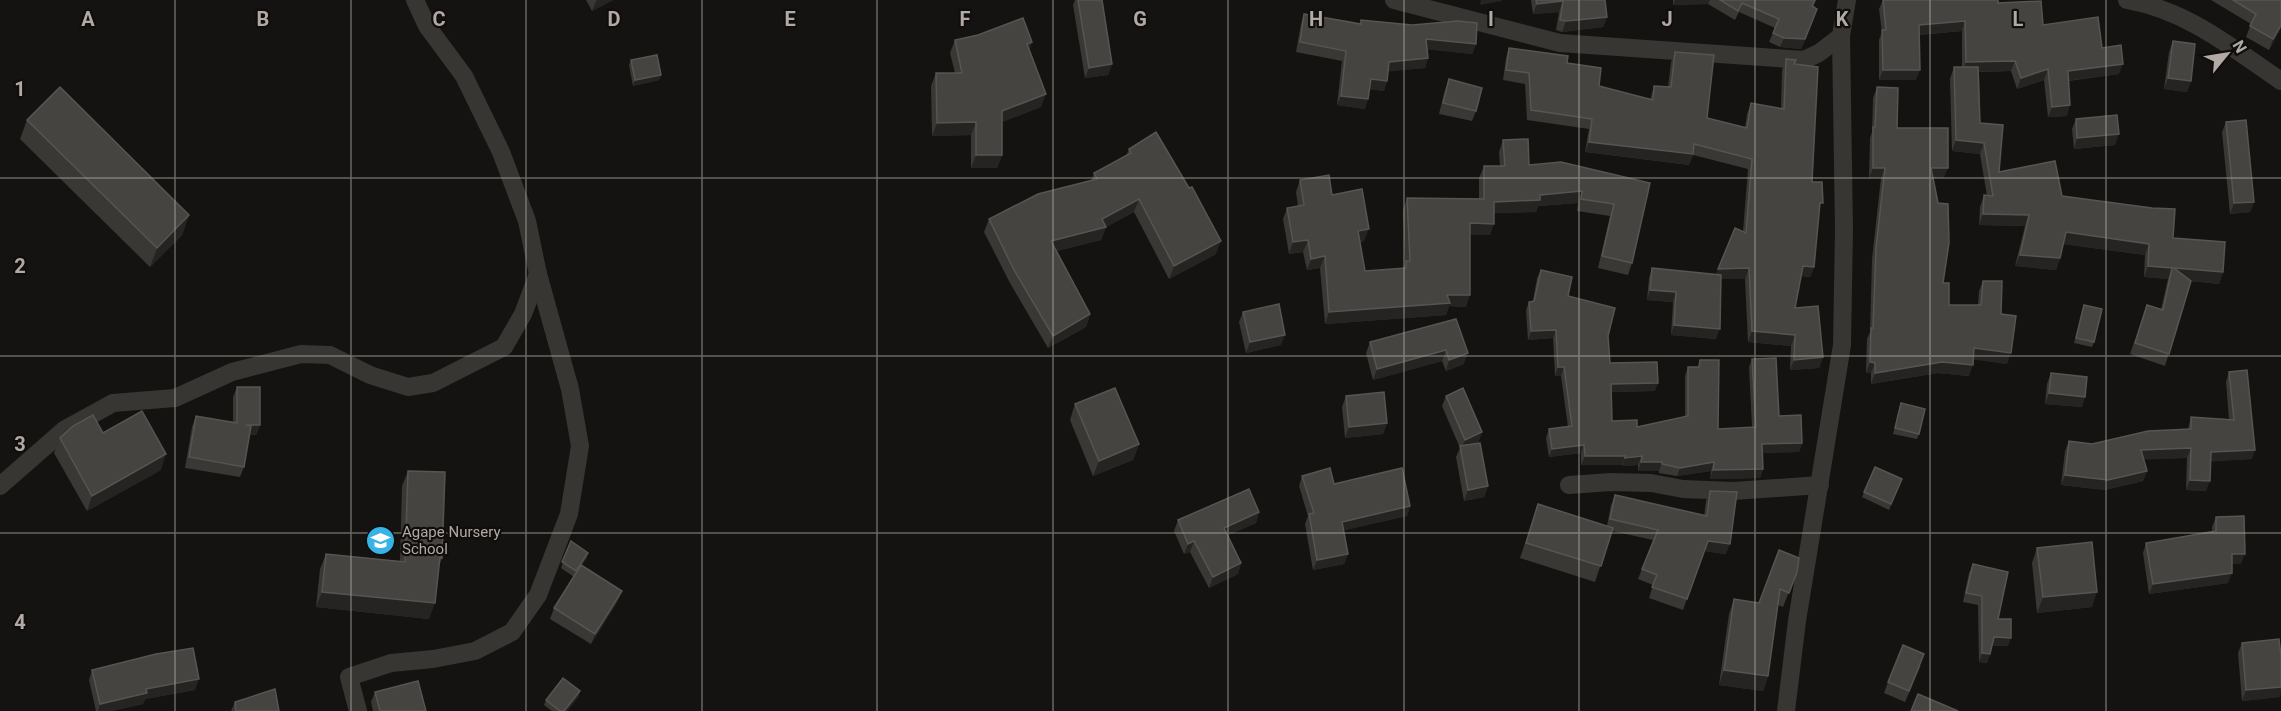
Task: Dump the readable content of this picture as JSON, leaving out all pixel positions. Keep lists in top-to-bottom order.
{
  "places": {
    "school or university": ["Agape Nursery School"]
  },
  "north": "top right",
  "grid": {
    "columns": [
      "A",
      "B",
      "C",
      "D",
      "E",
      "F",
      "G",
      "H",
      "I",
      "J",
      "K",
      "L"
    ],
    "rows": [
      "1",
      "2",
      "3",
      "4"
    ]
  }
}
